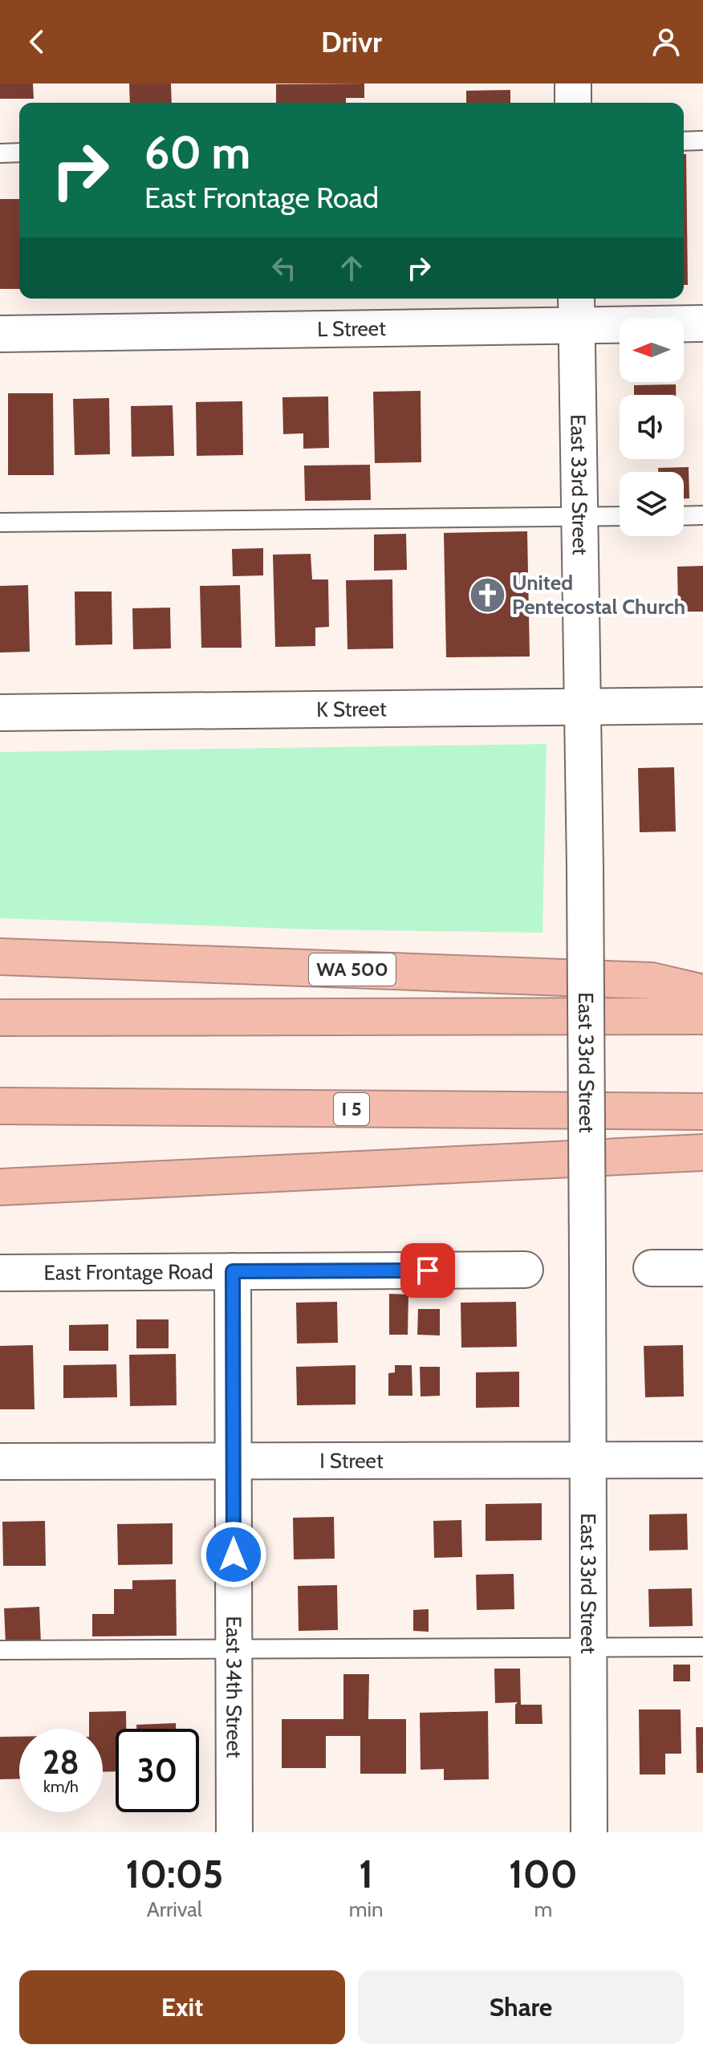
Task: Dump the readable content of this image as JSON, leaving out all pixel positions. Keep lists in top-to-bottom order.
{
  "streets": {
    "highway": ["WA 500", "I 5"],
    "street": [
      "L Street",
      "East 33rd Street",
      "K Street",
      "East Frontage Road",
      "I Street",
      "East 34th Street"
    ]
  },
  "crossings": [
    ["L Street", "East 33rd Street"],
    ["East 33rd Street", "K Street"],
    ["East 33rd Street", "I Street"],
    ["East Frontage Road", "East 34th Street"],
    ["I Street", "East 34th Street"]
  ],
  "places": {
    "church": ["United Pentecostal Church"]
  },
  "north": "left",
  "page": {
    "header": "Drivr",
    "turn": ["60 m", "East Frontage Road"],
    "speed": "28 km/h",
    "limit": "30",
    "eta": [
      "10:05",
      "Arrival",
      "1",
      "min",
      "100",
      "m"
    ],
    "buttons": ["Exit", "Share"]
  }
}
